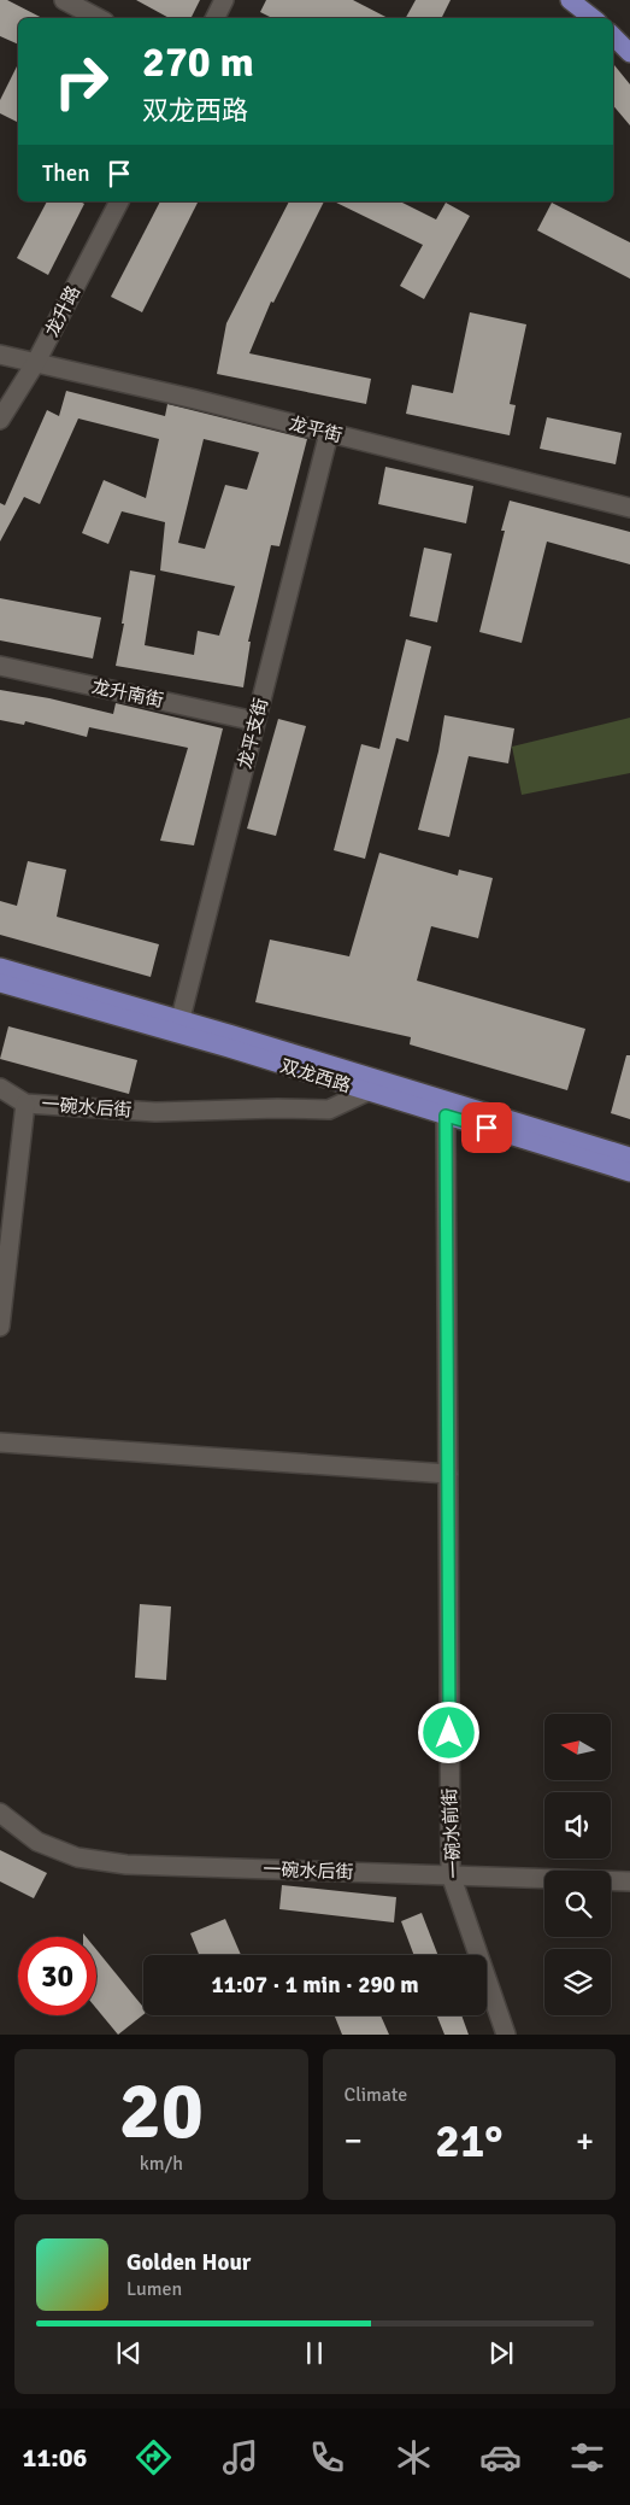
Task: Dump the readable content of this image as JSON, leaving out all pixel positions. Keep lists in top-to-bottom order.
{
  "streets": {
    "main road": ["双龙西路"],
    "street": [
      "龙升路",
      "龙平街",
      "龙升南街",
      "龙平支街",
      "一碗水后街",
      "一碗水前街"
    ]
  },
  "crossings": [
    ["龙升路", "龙平街"],
    ["龙平街", "龙平支街"],
    ["龙升南街", "龙平支街"],
    ["龙平支街", "双龙西路"],
    ["双龙西路", "一碗水后街"],
    ["双龙西路", "一碗水前街"],
    ["一碗水后街", "一碗水前街"]
  ],
  "north": "left",
  "page": {
    "turn": ["270 m", "双龙西路"],
    "then": "Then",
    "limit": "30",
    "trip": "11:07 · 1 min · 290 m",
    "tile": [
      ["20", "km/h"],
      "Climate"
    ],
    "heat": ["−", "21°", "+"],
    "song": ["Golden Hour", "Lumen"],
    "tabs": "11:06"
  }
}
